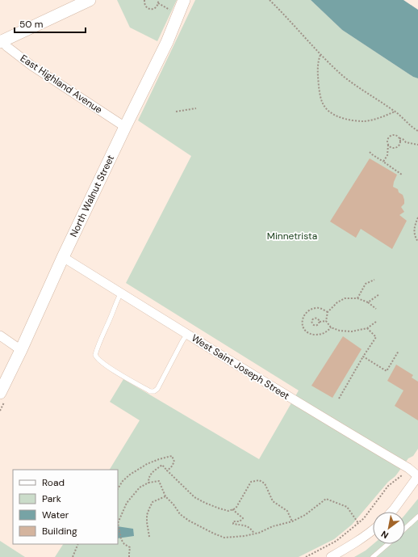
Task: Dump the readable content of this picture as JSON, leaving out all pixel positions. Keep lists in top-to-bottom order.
{
  "streets": {
    "main road": ["North Walnut Street"],
    "street": ["East Highland Avenue", "West Saint Joseph Street"]
  },
  "crossings": [
    ["East Highland Avenue", "North Walnut Street"],
    ["North Walnut Street", "West Saint Joseph Street"]
  ],
  "parks": ["Minnetrista"],
  "legend": [
    "Road",
    "Park",
    "Water",
    "Building"
  ],
  "scale_bar": "50 m",
  "north": "bottom left"
}
